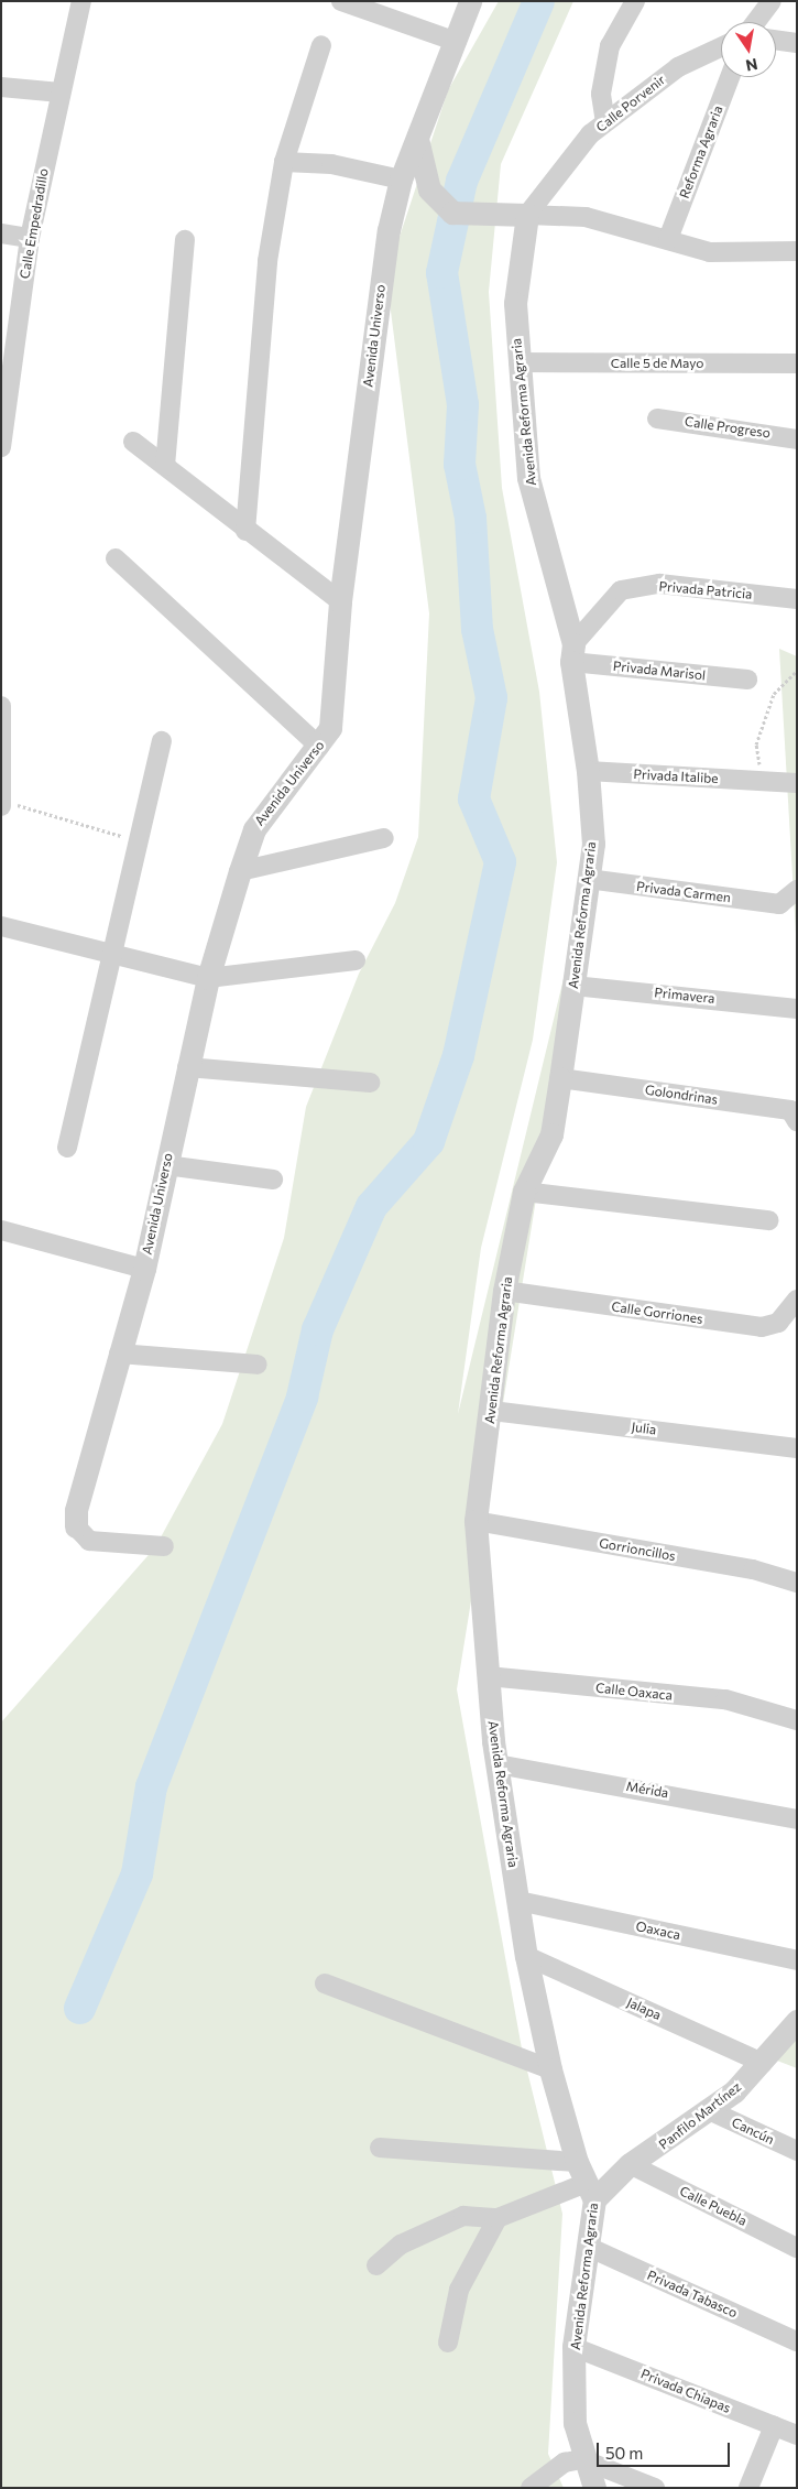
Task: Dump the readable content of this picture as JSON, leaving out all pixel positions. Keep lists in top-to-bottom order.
{
  "streets": {
    "street": [
      "Calle Porvenir",
      "Reforma Agraria",
      "Calle Empedradillo",
      "Avenida Universo",
      "Calle 5 de Mayo",
      "Avenida Reforma Agraria",
      "Calle Progreso",
      "Privada Patricia",
      "Privada Marisol",
      "Privada Italibe",
      "Privada Carmen",
      "Primavera",
      "Golondrinas",
      "Calle Gorriones",
      "Julia",
      "Gorrioncillos",
      "Calle Oaxaca",
      "Mérida",
      "Oaxaca",
      "Jalapa",
      "Panfilo Martínez",
      "Cancún",
      "Calle Puebla",
      "Privada Tabasco",
      "Privada Chiapas"
    ]
  },
  "crossings": [
    ["Calle Porvenir", "Avenida Reforma Agraria"],
    ["Calle 5 de Mayo", "Avenida Reforma Agraria"],
    ["Avenida Reforma Agraria", "Privada Patricia"],
    ["Avenida Reforma Agraria", "Privada Marisol"],
    ["Avenida Reforma Agraria", "Privada Italibe"],
    ["Avenida Reforma Agraria", "Privada Carmen"],
    ["Avenida Reforma Agraria", "Primavera"],
    ["Avenida Reforma Agraria", "Golondrinas"],
    ["Avenida Reforma Agraria", "Calle Gorriones"],
    ["Avenida Reforma Agraria", "Julia"],
    ["Avenida Reforma Agraria", "Gorrioncillos"],
    ["Avenida Reforma Agraria", "Calle Oaxaca"],
    ["Avenida Reforma Agraria", "Mérida"],
    ["Avenida Reforma Agraria", "Oaxaca"],
    ["Avenida Reforma Agraria", "Jalapa"],
    ["Avenida Reforma Agraria", "Panfilo Martínez"],
    ["Avenida Reforma Agraria", "Privada Tabasco"],
    ["Avenida Reforma Agraria", "Privada Chiapas"],
    ["Privada Patricia", "Privada Marisol"],
    ["Jalapa", "Panfilo Martínez"],
    ["Panfilo Martínez", "Cancún"],
    ["Panfilo Martínez", "Calle Puebla"]
  ],
  "scale_bar": "50 m",
  "north": "bottom"
}
